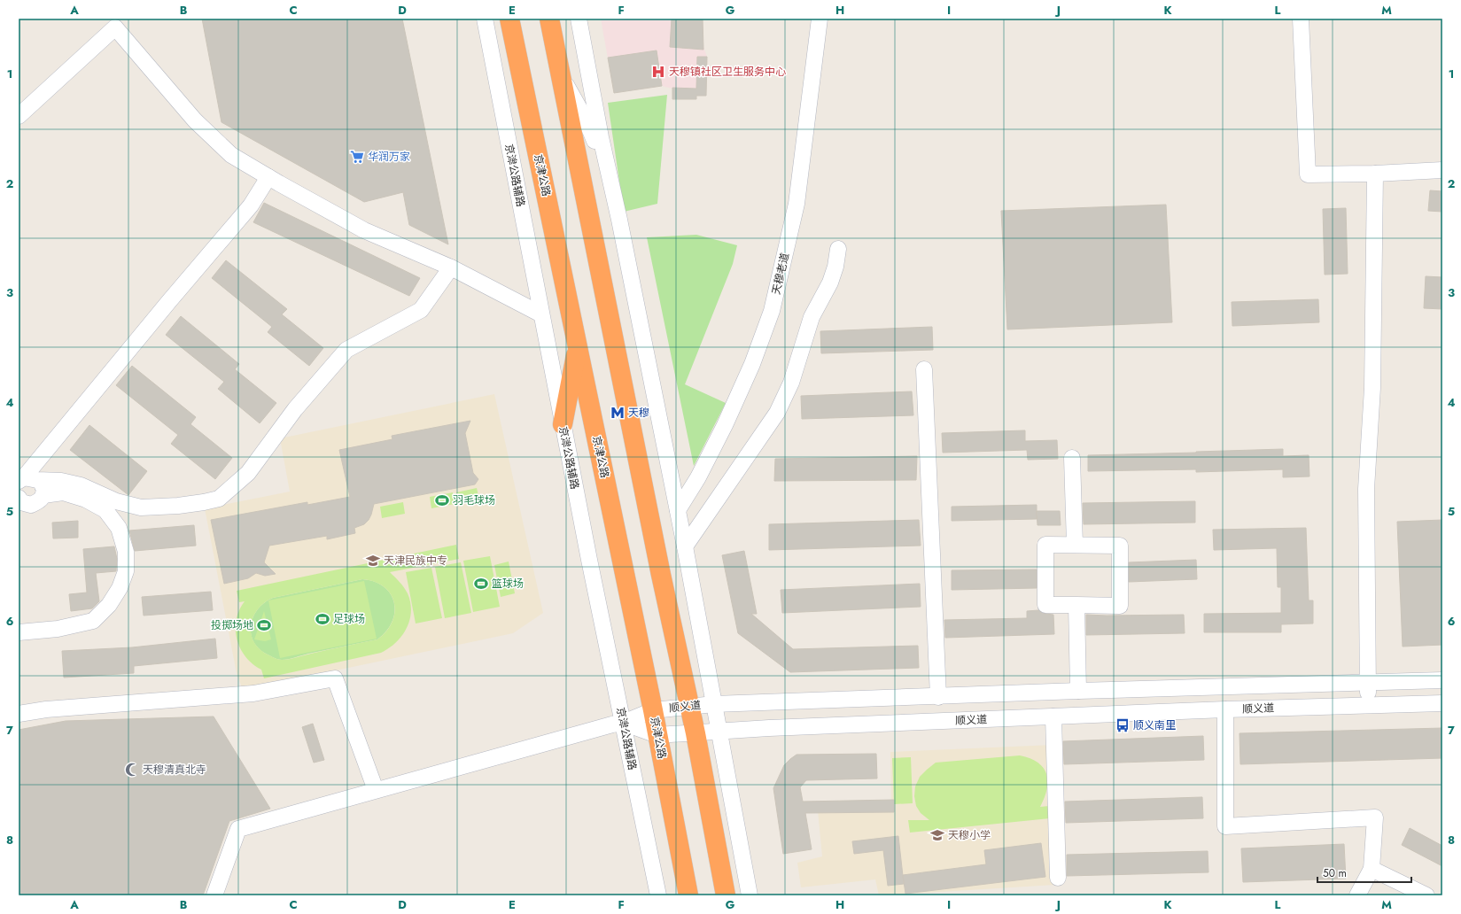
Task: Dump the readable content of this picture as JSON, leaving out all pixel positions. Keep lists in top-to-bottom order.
{
  "streets": {
    "highway": ["京津公路"],
    "street": ["京津公路辅路", "天穆老道", "顺义道"]
  },
  "crossings": [
    ["京津公路辅路", "顺义道"],
    ["京津公路", "顺义道"]
  ],
  "places": {
    "hospital": ["天穆镇社区卫生服务中心"],
    "supermarket": ["华润万家"],
    "metro station": ["天穆"],
    "sports": [
      "羽毛球场",
      "篮球场",
      "足球场",
      "投掷场地"
    ],
    "school or university": ["天津民族中专", "天穆小学"],
    "bus stop": ["顺义南里"],
    "mosque": ["天穆清真北寺"]
  },
  "scale_bar": "50 m",
  "grid": {
    "columns": [
      "A",
      "B",
      "C",
      "D",
      "E",
      "F",
      "G",
      "H",
      "I",
      "J",
      "K",
      "L",
      "M"
    ],
    "rows": [
      "1",
      "2",
      "3",
      "4",
      "5",
      "6",
      "7",
      "8"
    ]
  }
}
